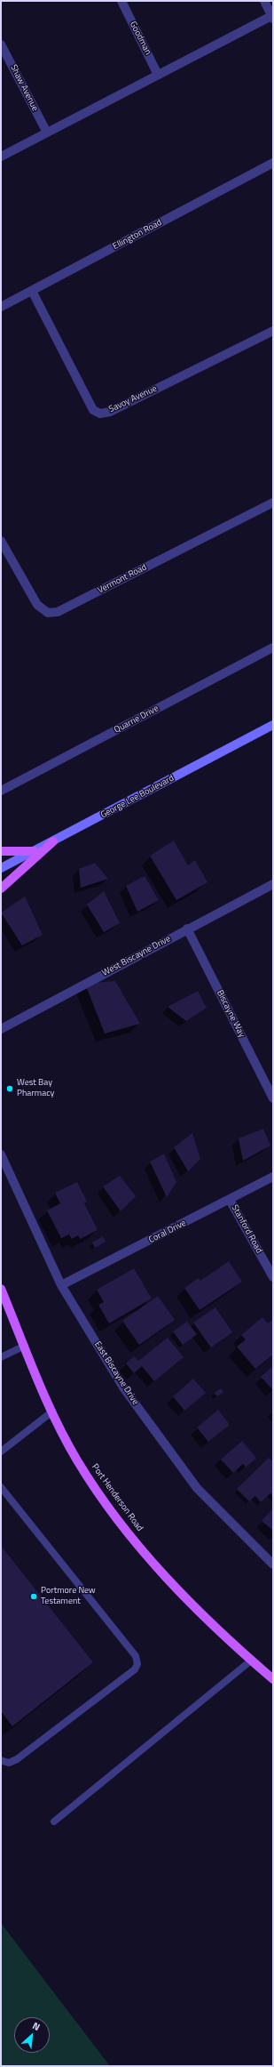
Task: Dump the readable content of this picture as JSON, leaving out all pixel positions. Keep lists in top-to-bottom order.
{
  "streets": {
    "main road": ["George Lee Boulevard", "Port Henderson Road"],
    "street": [
      "Goodman",
      "Shaw Avenue",
      "Ellington Road",
      "Savoy Avenue",
      "Vermont Road",
      "Quarrie Drive",
      "West Biscayne Drive",
      "Biscayne Way",
      "Stanford Road",
      "Coral Drive",
      "East Biscayne Drive"
    ]
  },
  "crossings": [
    ["Ellington Road", "Savoy Avenue"],
    ["West Biscayne Drive", "Biscayne Way"],
    ["Stanford Road", "Coral Drive"],
    ["Coral Drive", "East Biscayne Drive"]
  ],
  "places": ["West Bay Pharmacy", "Portmore New Testament"],
  "north": "top right"
}
